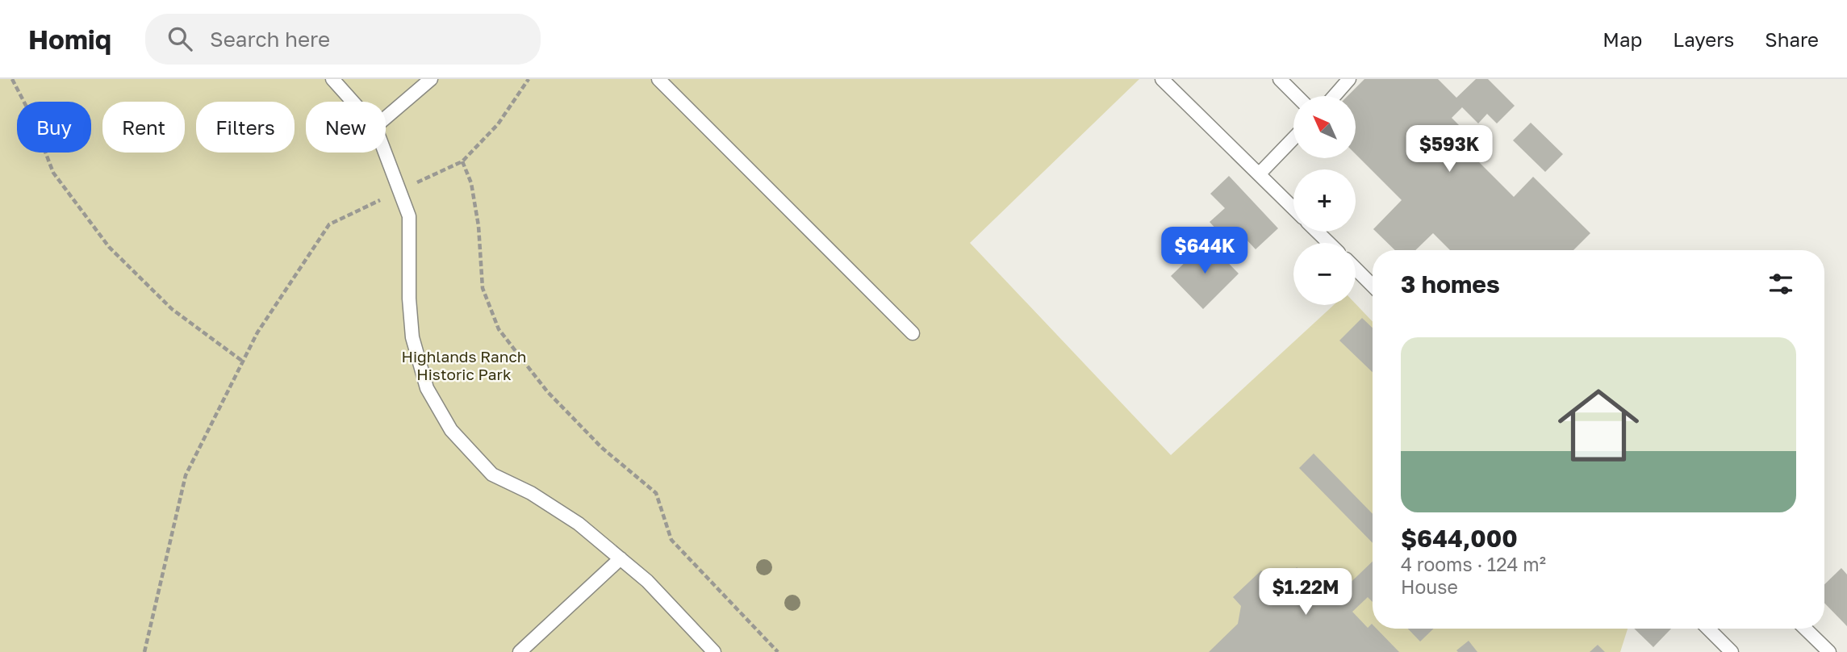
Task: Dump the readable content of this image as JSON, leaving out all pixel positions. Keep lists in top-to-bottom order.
{
  "parks": ["Highlands Ranch Historic Park"],
  "north": "top left",
  "page": {
    "header": "Homiq",
    "search": "Search here",
    "nav": ["Map", "Layers", "Share"],
    "map_buttons": ["+", "−"],
    "chip": [
      "Buy",
      "Rent",
      "Filters",
      "New"
    ],
    "price": ["$593K", "$644K", "$1.22M"],
    "heading": "3 homes",
    "list": [
      {
        "name": "$644,000",
        "note": "4 rooms · 124 m² · House"
      }
    ]
  }
}
